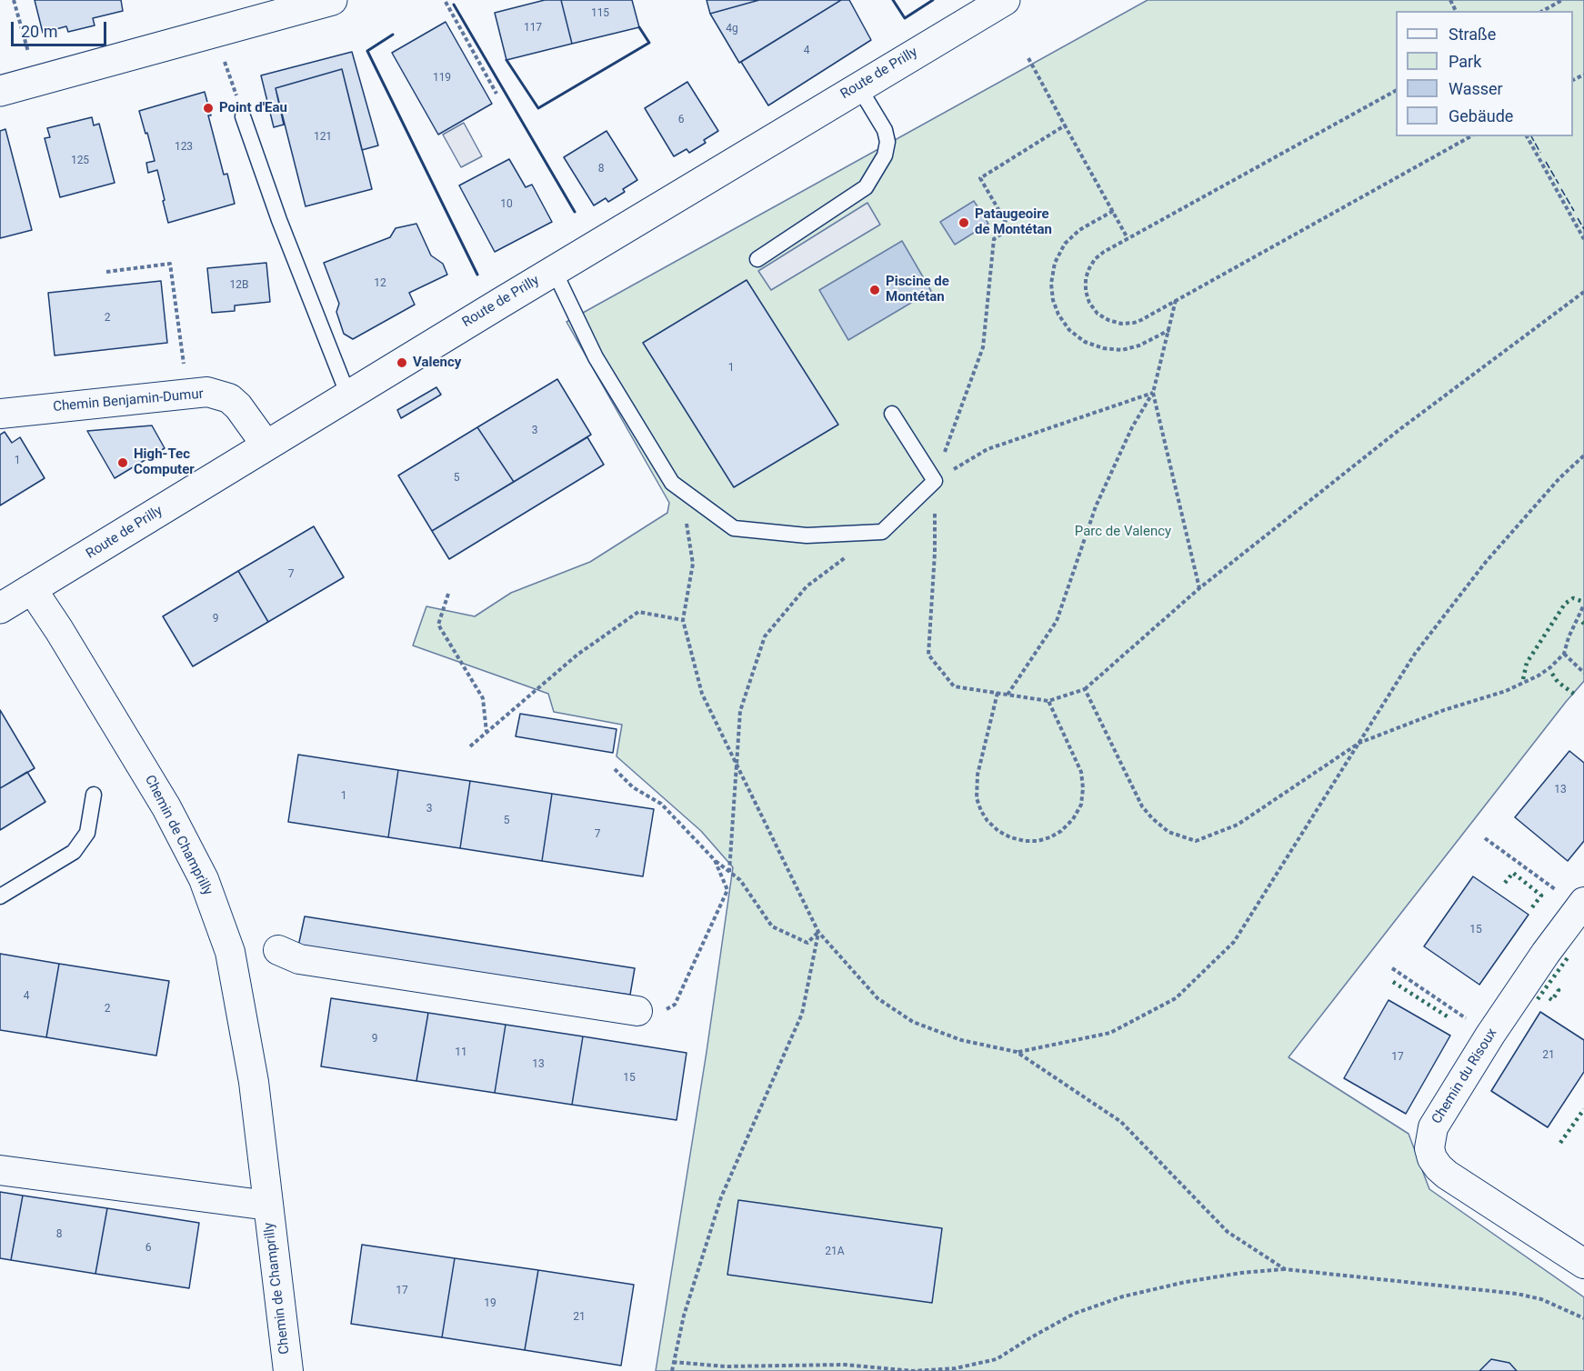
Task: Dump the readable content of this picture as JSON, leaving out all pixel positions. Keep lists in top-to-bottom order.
{
  "streets": {
    "main road": ["Route de Prilly"],
    "street": ["Chemin Benjamin-Dumur", "Chemin de Champrilly", "Chemin du Risoux"]
  },
  "crossings": [
    ["Route de Prilly", "Chemin Benjamin-Dumur"],
    ["Route de Prilly", "Chemin de Champrilly"]
  ],
  "parks": ["Parc de Valency"],
  "places": [
    "Point d'Eau",
    "Pataugeoire de Montétan",
    "Piscine de Montétan",
    "Valency",
    "High-Tec Computer"
  ],
  "house_numbers": [
    "115",
    "117",
    "4g",
    "4",
    "119",
    "6",
    "121",
    "123",
    "125",
    "8",
    "10",
    "12",
    "12B",
    "2",
    "1",
    "3",
    "1",
    "5",
    "7",
    "9",
    "13",
    "1",
    "3",
    "5",
    "7",
    "15",
    "4",
    "2",
    "9",
    "11",
    "21",
    "17",
    "13",
    "15",
    "8",
    "6",
    "21A",
    "17",
    "19",
    "21"
  ],
  "legend": [
    "Straße",
    "Park",
    "Wasser",
    "Gebäude"
  ],
  "scale_bar": "20 m"
}
